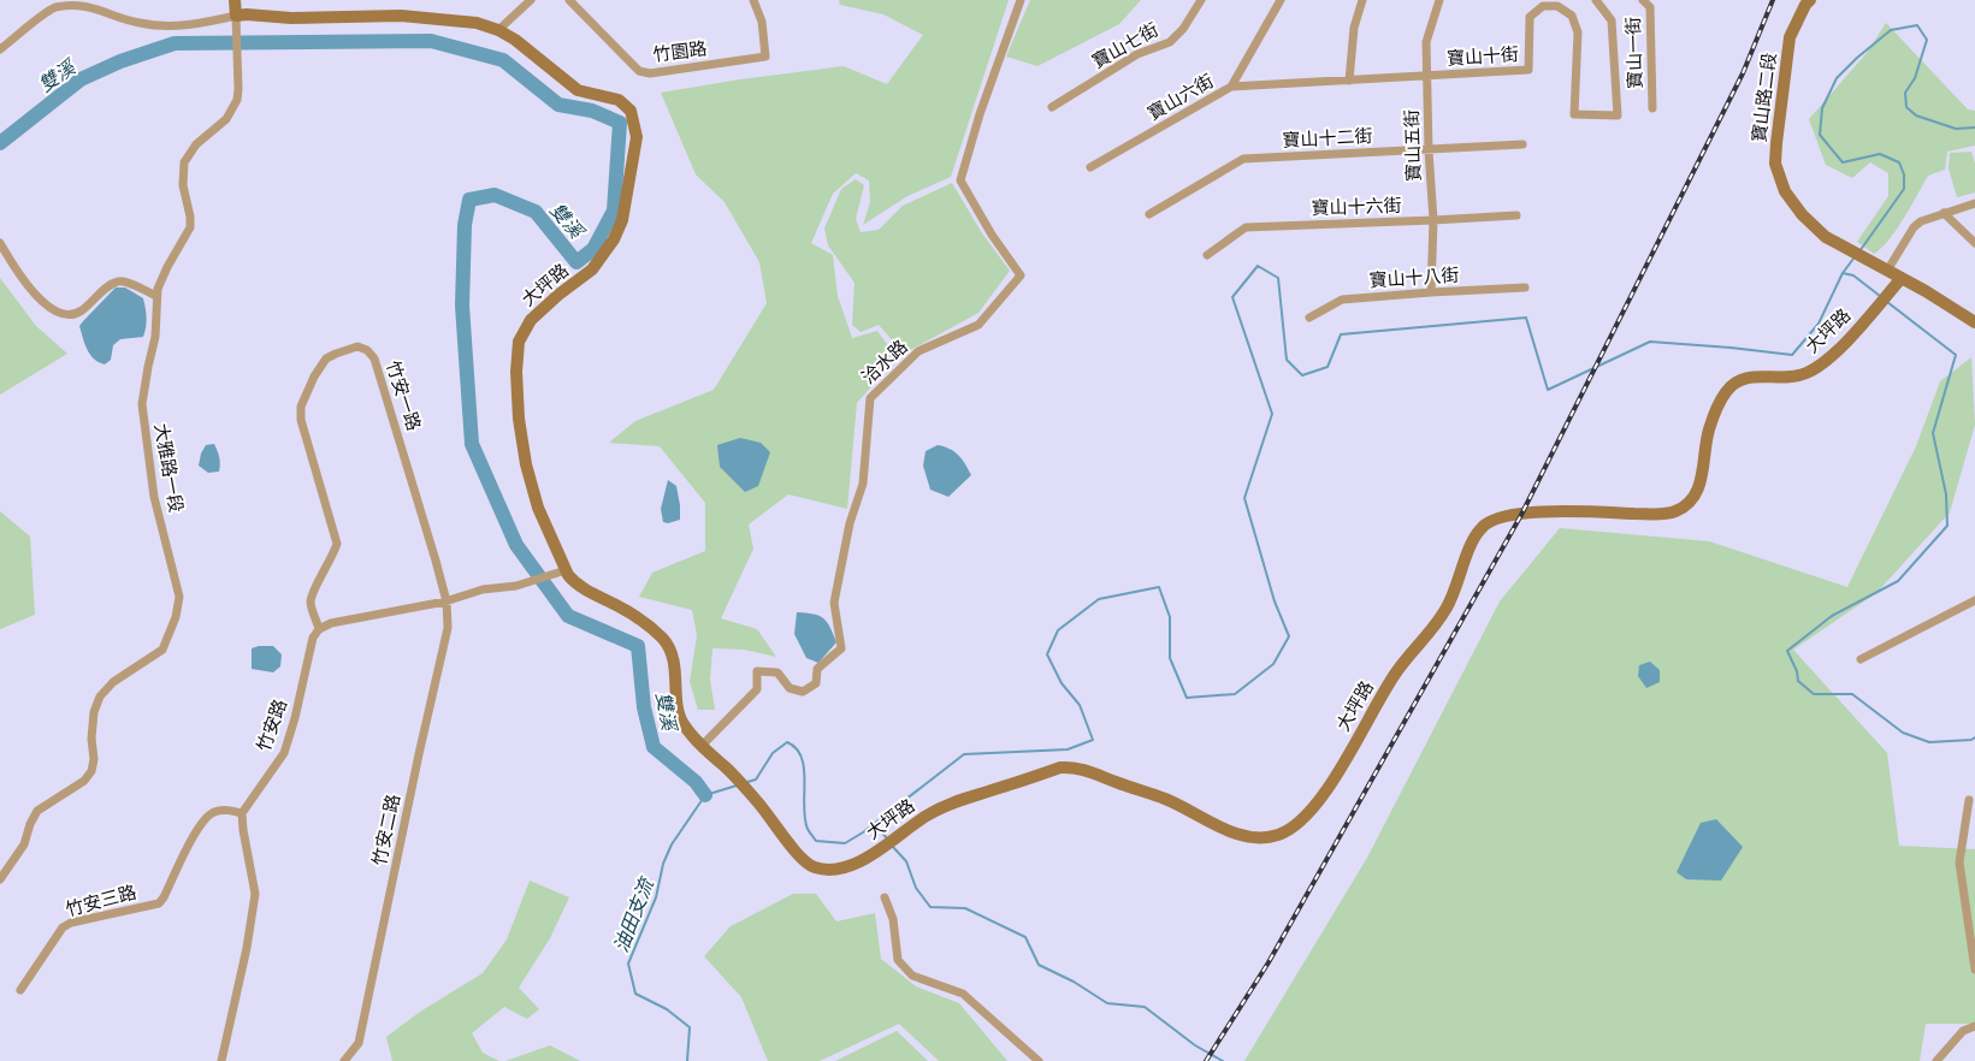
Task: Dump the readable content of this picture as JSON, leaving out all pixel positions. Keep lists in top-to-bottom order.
{
  "streets": {
    "street": [
      "寶山七街",
      "竹園路",
      "寶山一街",
      "寶山十街",
      "寶山六街",
      "寶山路二段",
      "寶山十二街",
      "寶山五街",
      "寶山十六街",
      "寶山十八街",
      "大坪路",
      "洽水路",
      "竹安一路",
      "大雅路一段",
      "竹安路",
      "竹安二路",
      "竹安三路"
    ]
  },
  "crossings": [
    ["寶山十街", "寶山六街"],
    ["寶山十街", "寶山五街"],
    ["寶山十二街", "寶山五街"],
    ["寶山五街", "寶山十六街"],
    ["寶山五街", "寶山十八街"],
    ["大坪路", "洽水路"],
    ["大坪路", "大雅路一段"],
    ["竹安一路", "竹安路"],
    ["竹安一路", "竹安二路"],
    ["竹安路", "竹安三路"]
  ],
  "water": ["雙溪", "油田支流"]
}
